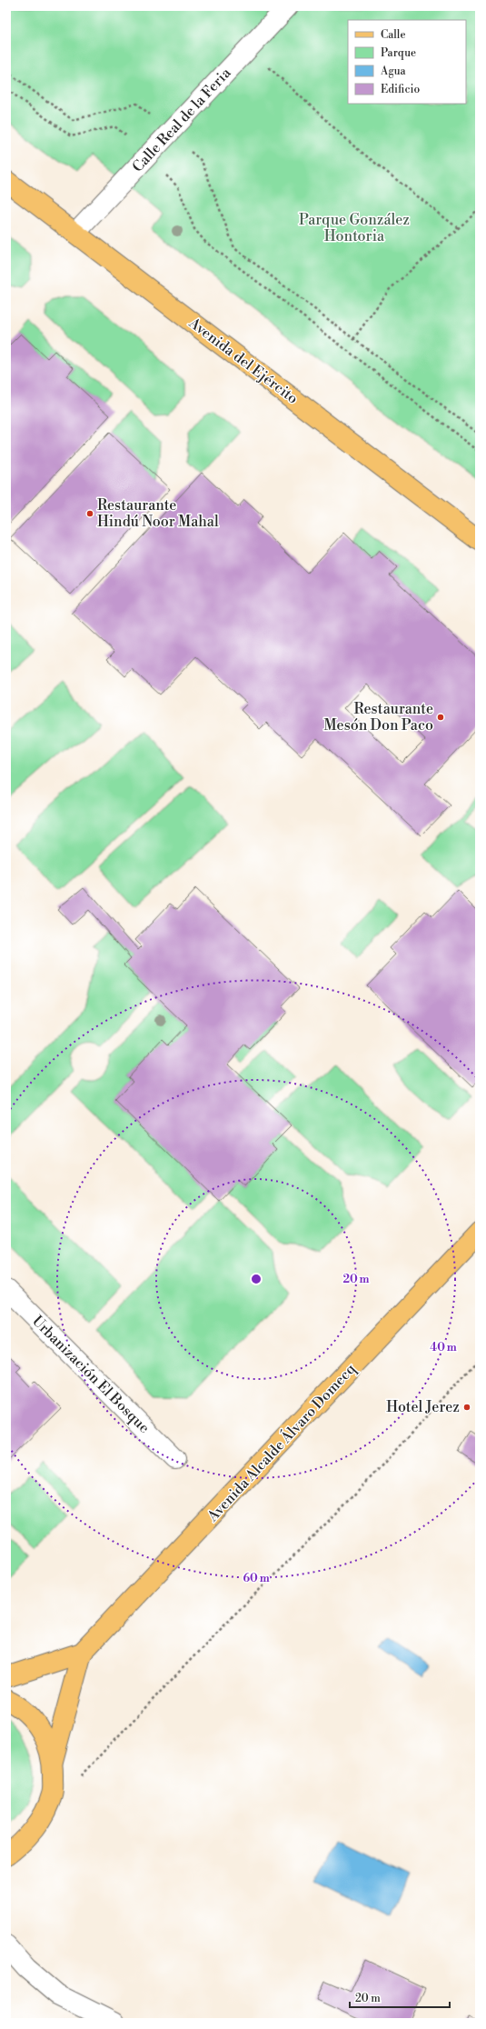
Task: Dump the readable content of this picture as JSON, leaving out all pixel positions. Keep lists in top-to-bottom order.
{
  "streets": {
    "main road": ["Avenida del Ejército", "Avenida Alcalde Álvaro Domecq"],
    "street": ["Calle Real de la Feria", "Urbanización El Bosque"]
  },
  "crossings": [
    ["Calle Real de la Feria", "Avenida del Ejército"]
  ],
  "parks": ["Parque González Hontoria"],
  "places": ["Restaurante Hindú Noor Mahal", "Restaurante Mesón Don Paco", "Hotel Jerez"],
  "legend": [
    "Calle",
    "Parque",
    "Agua",
    "Edificio"
  ],
  "scale_bar": "20 m",
  "rings": ["20 m", "40 m", "60 m"]
}
